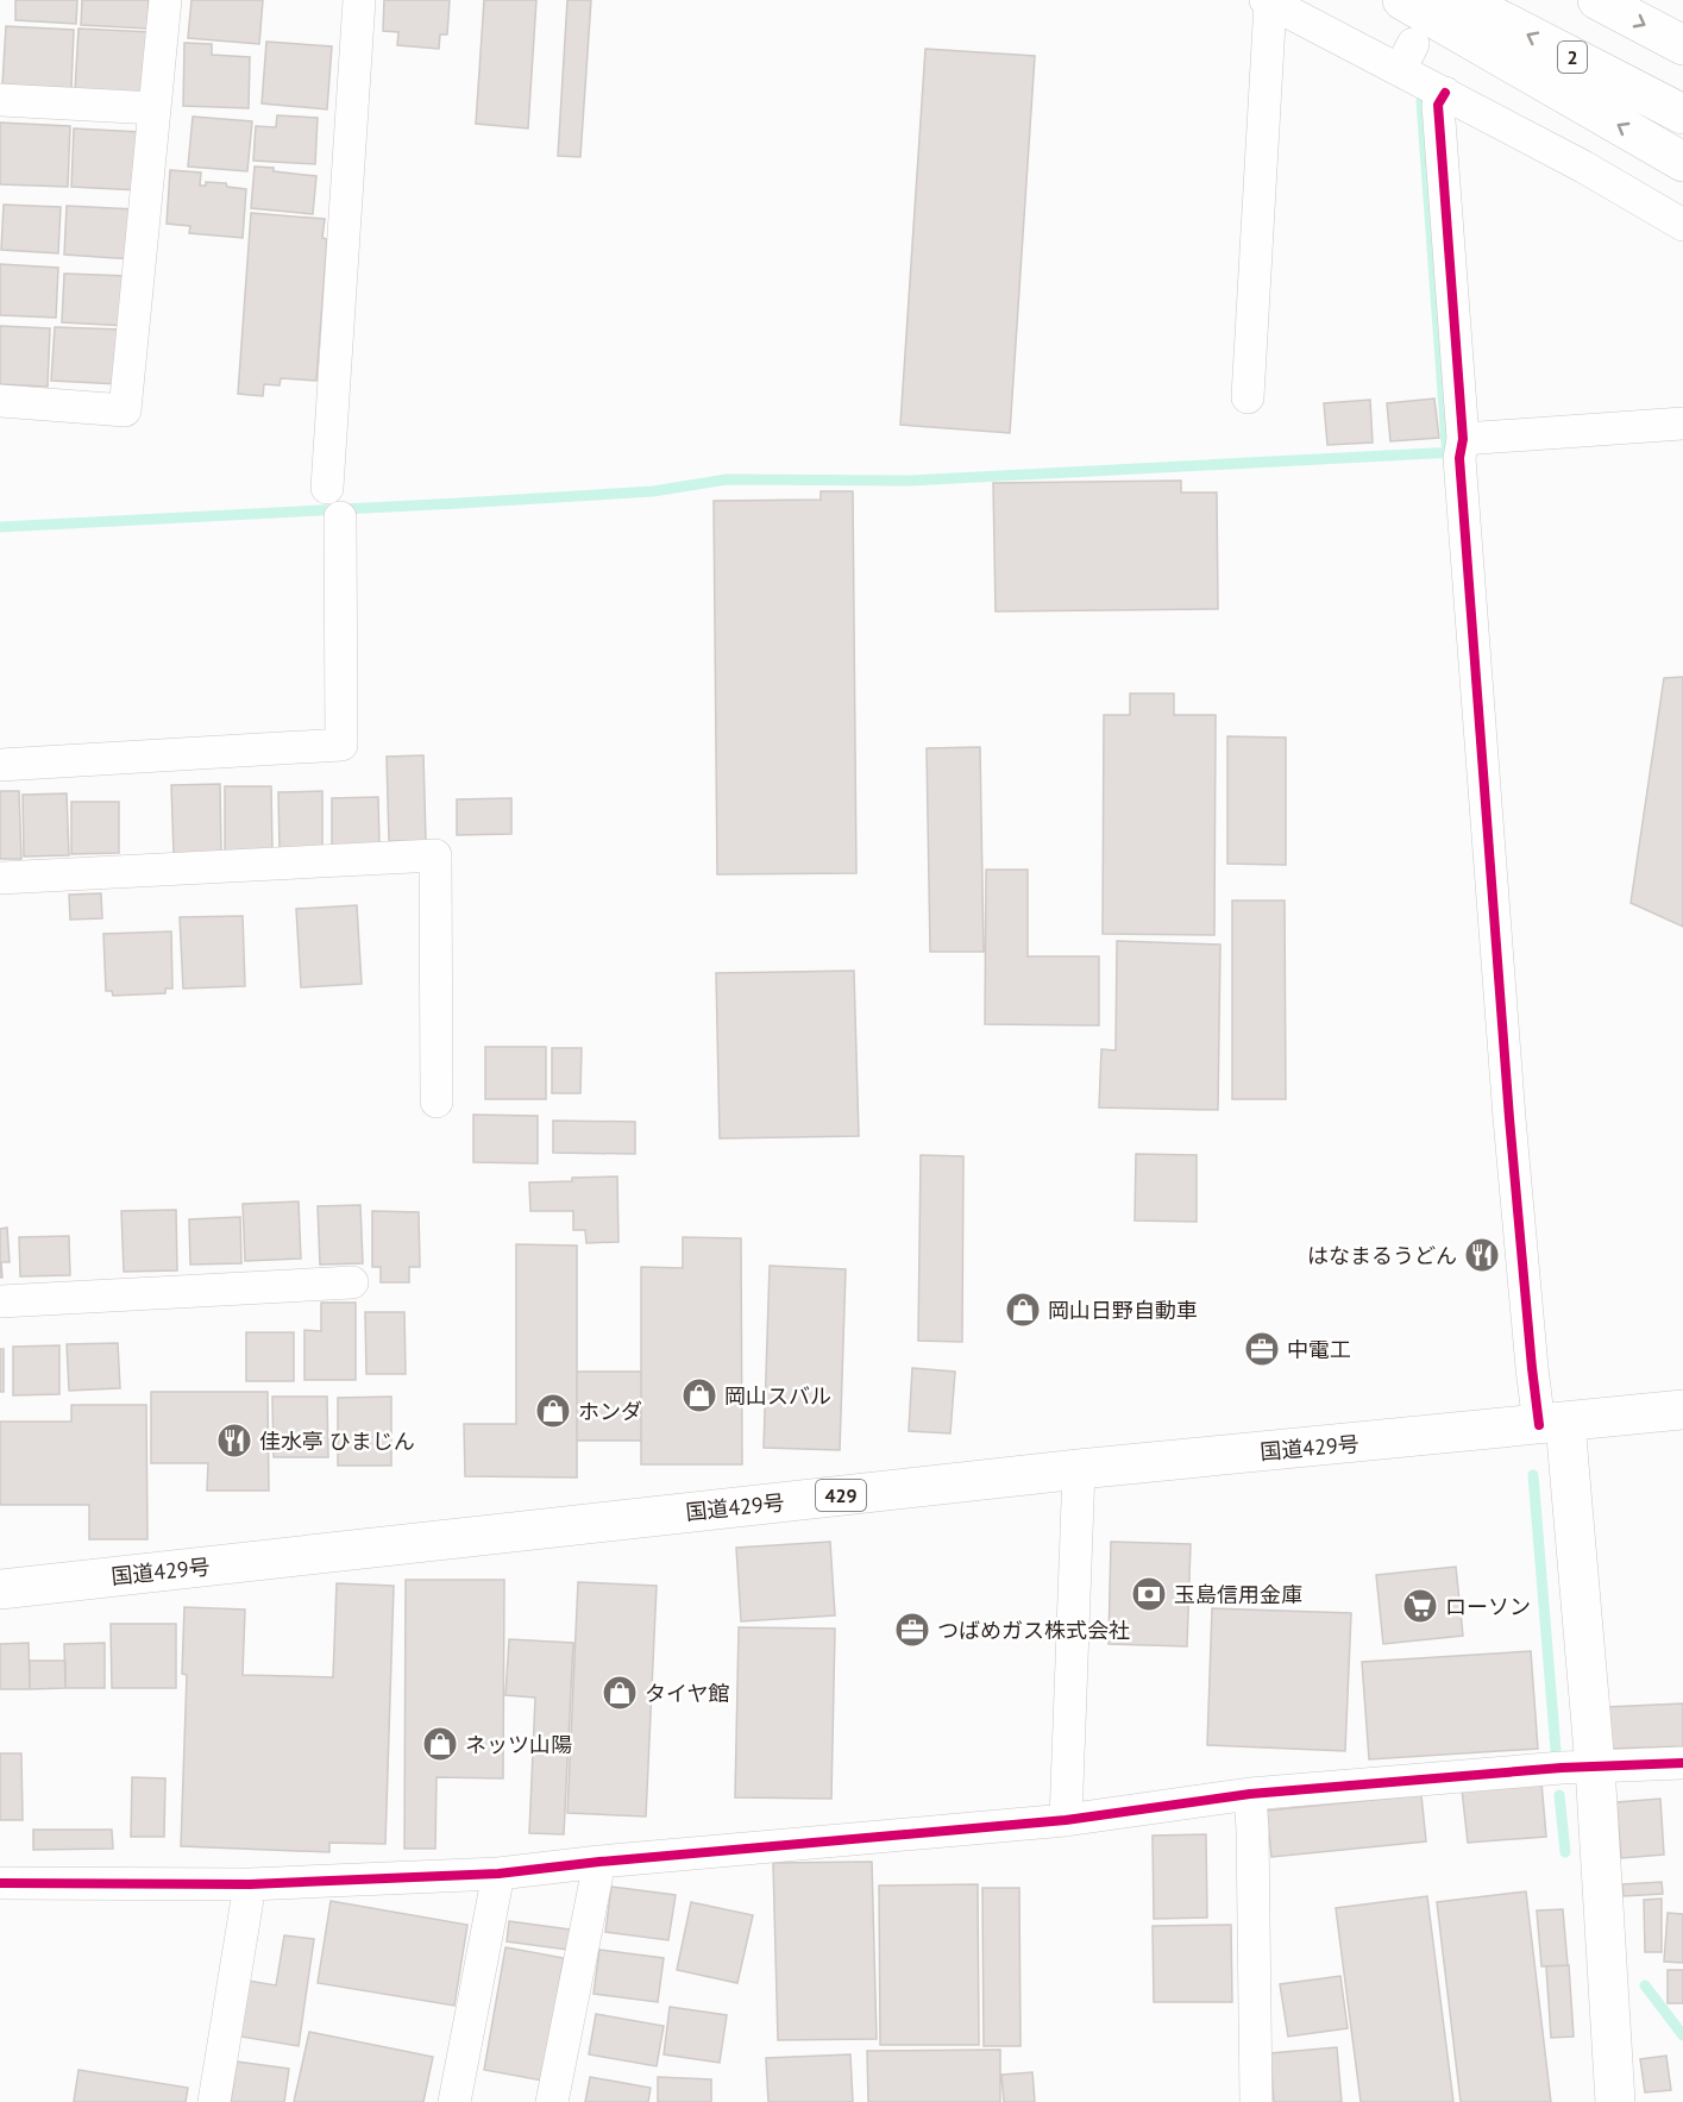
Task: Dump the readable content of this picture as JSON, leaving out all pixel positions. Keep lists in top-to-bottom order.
{
  "streets": {
    "main road": ["2", "国道429号", "429"]
  },
  "places": {
    "restaurant": ["はなまるうどん", "佳水亭 ひまじん"],
    "shop": [
      "岡山日野自動車",
      "岡山スバル",
      "ホンダ",
      "タイヤ館",
      "ネッツ山陽"
    ],
    "office": ["中電工", "つばめガス株式会社"],
    "bank": ["玉島信用金庫"],
    "supermarket": ["ローソン"]
  }
}
